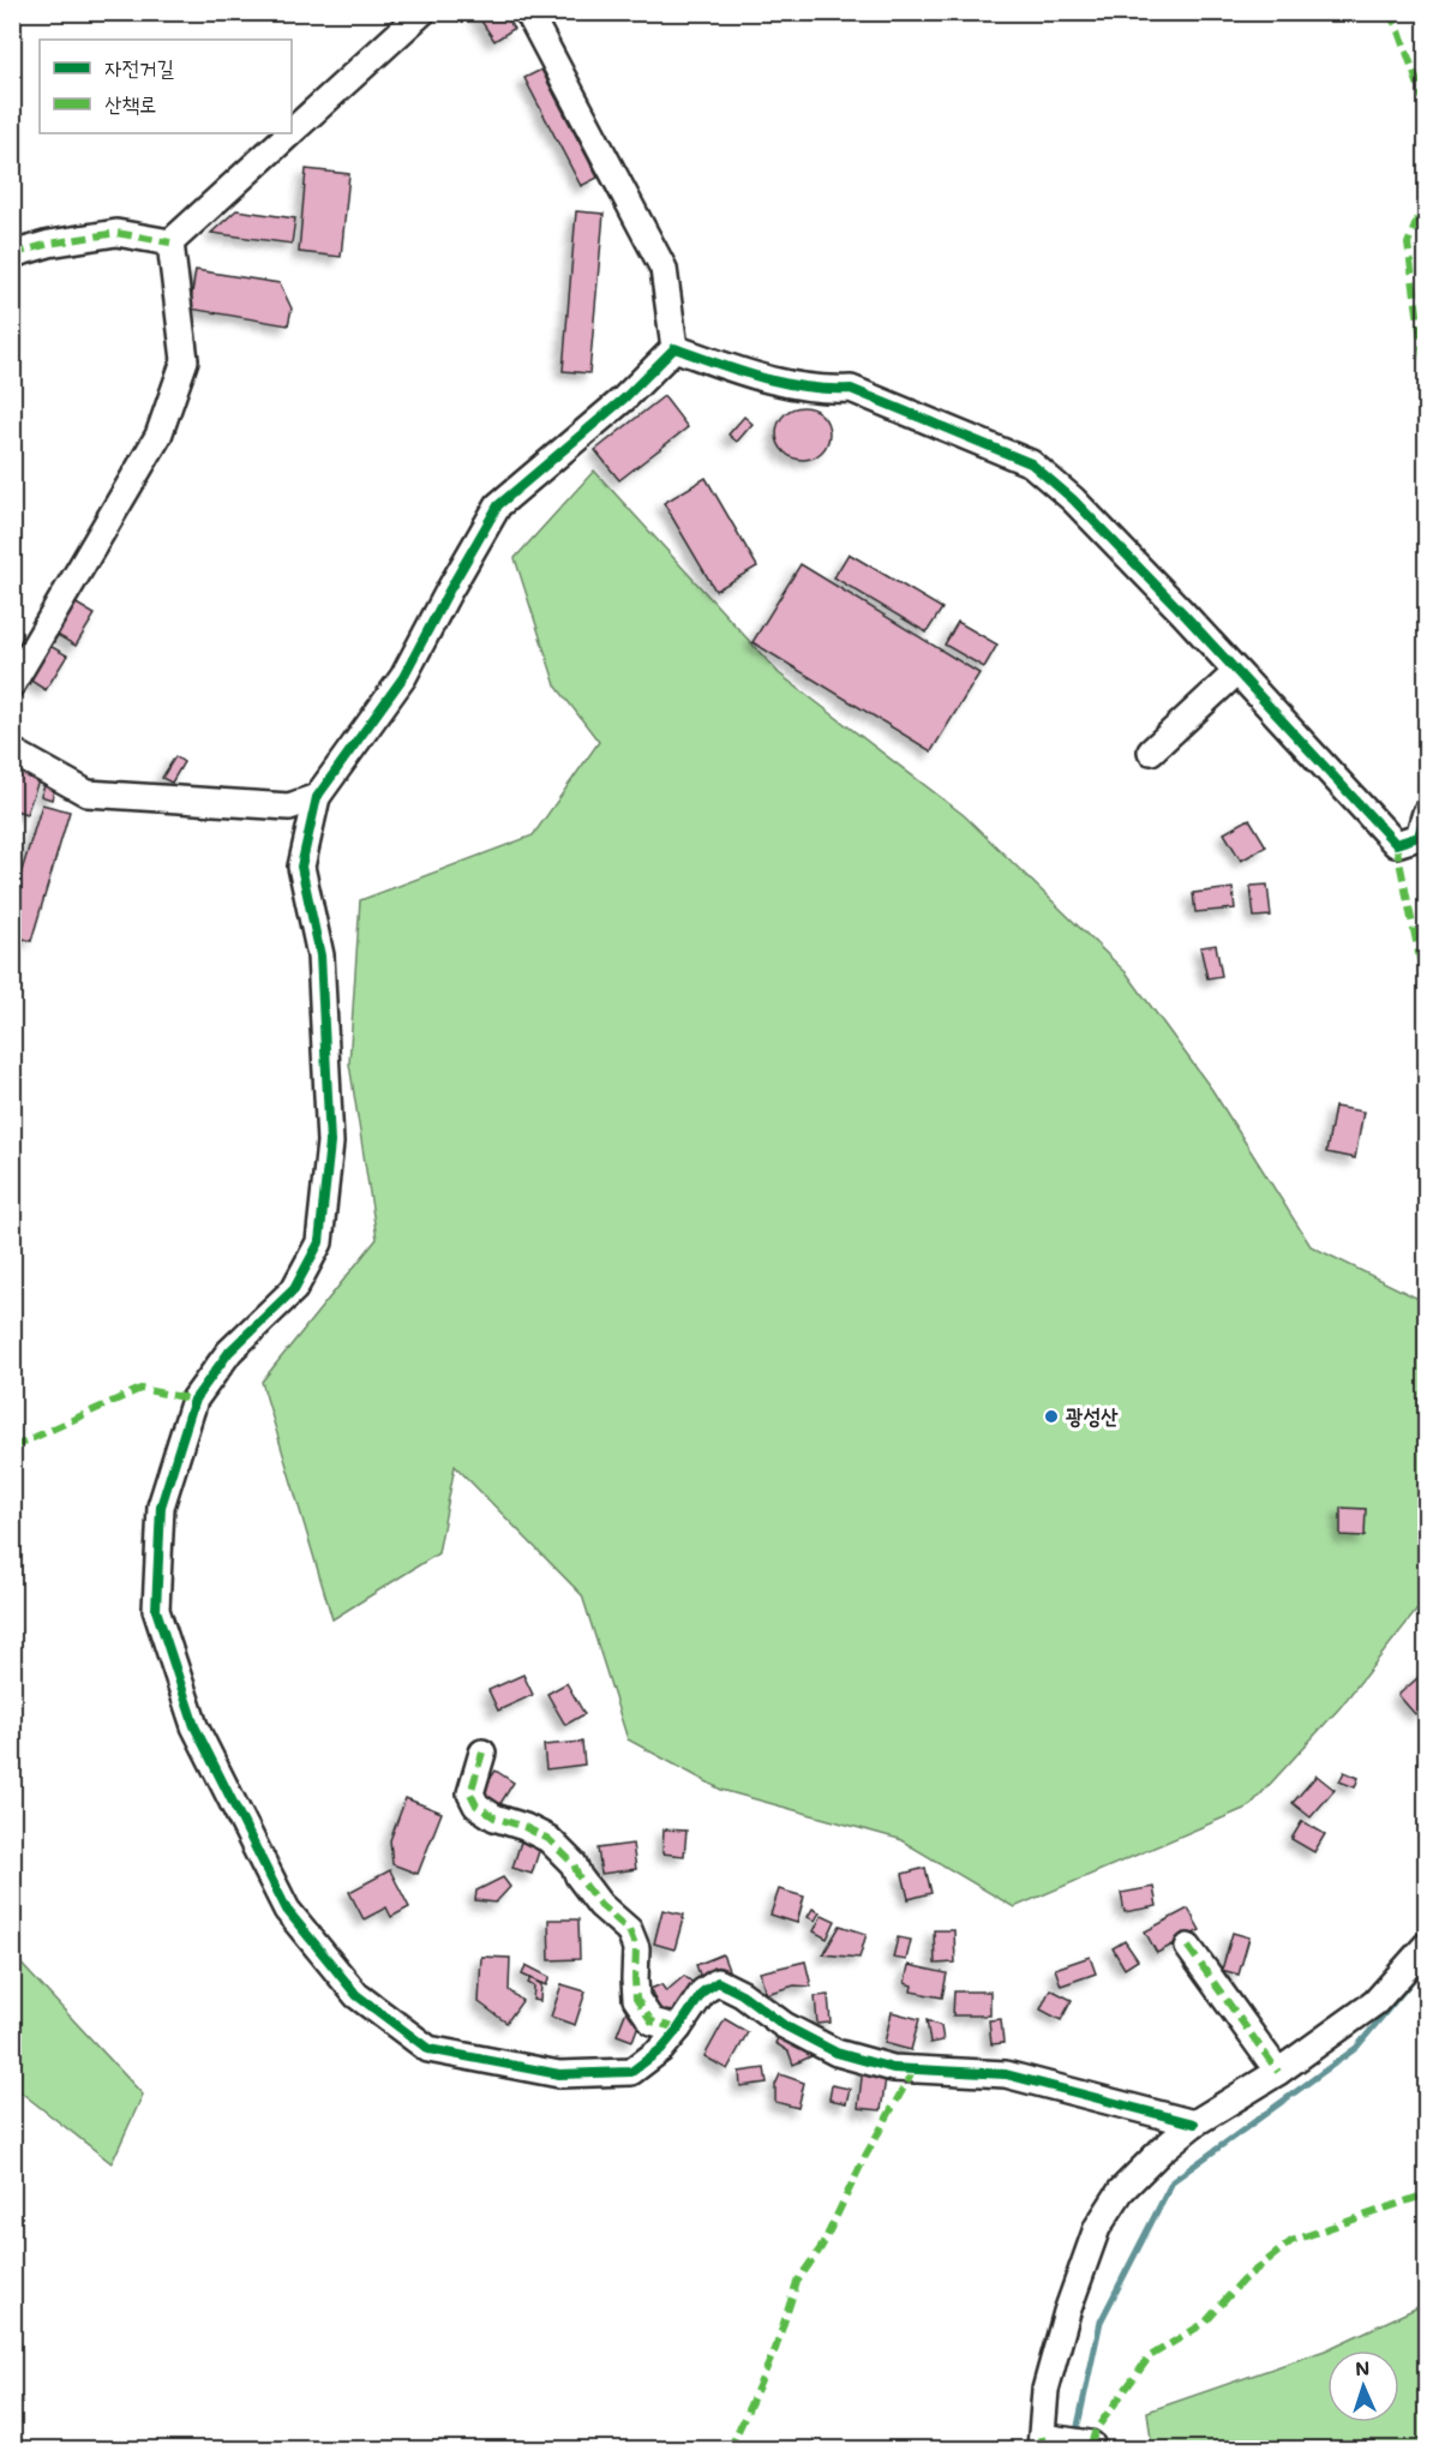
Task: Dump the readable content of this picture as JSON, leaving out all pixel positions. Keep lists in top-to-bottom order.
{
  "places": ["광성산"],
  "legend": ["자전거길", "산책로"],
  "north": "top"
}
